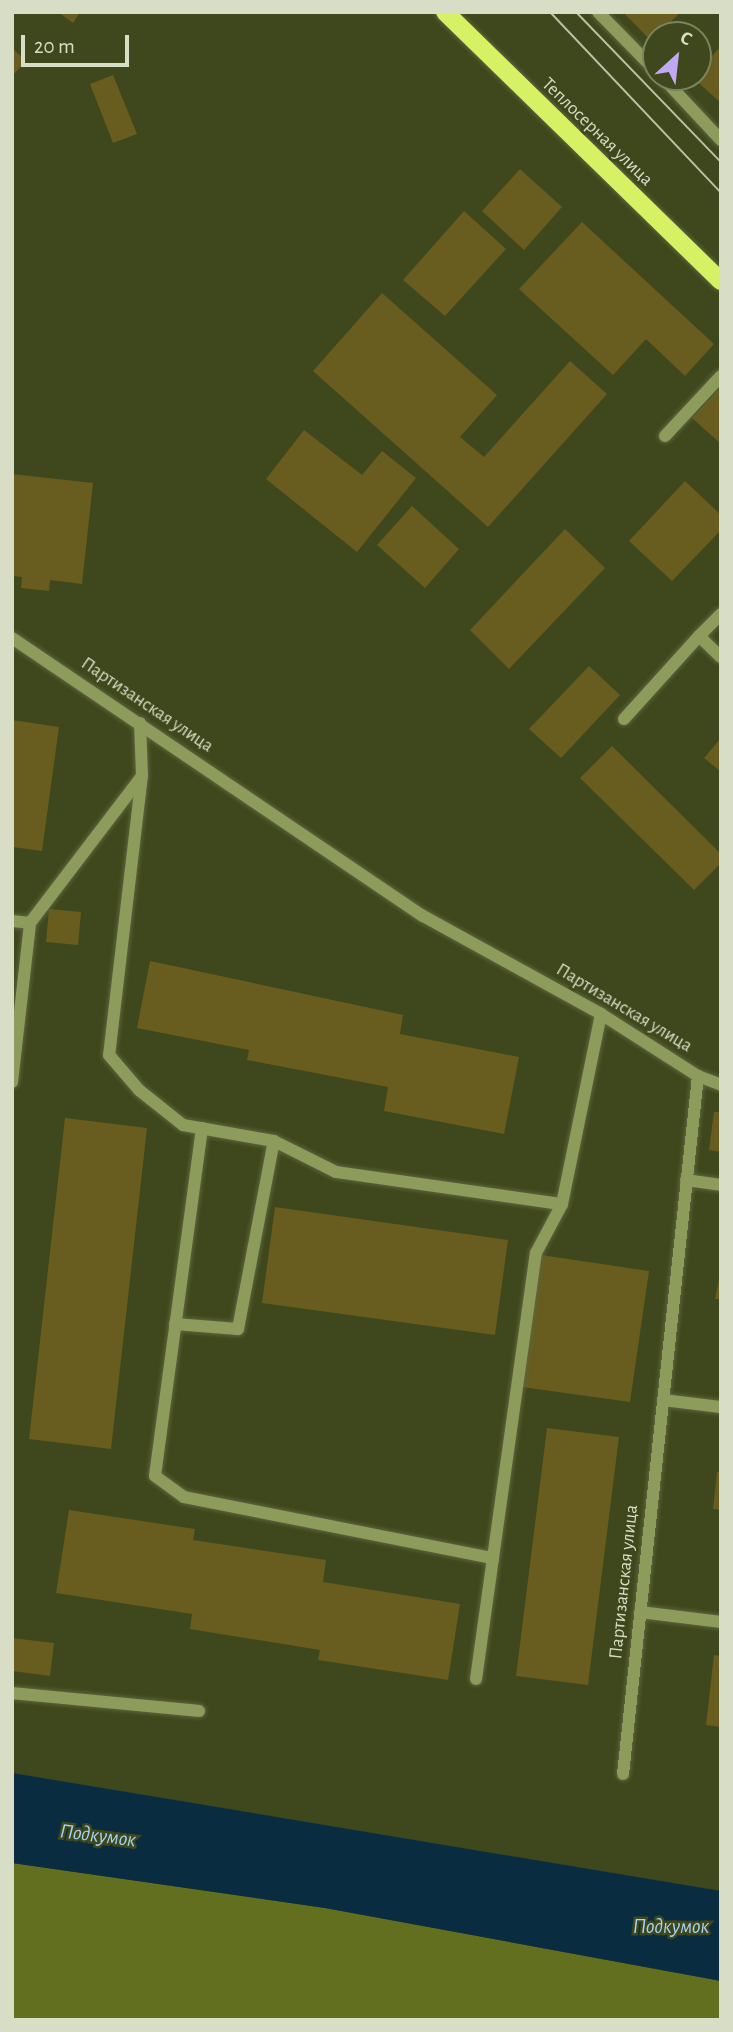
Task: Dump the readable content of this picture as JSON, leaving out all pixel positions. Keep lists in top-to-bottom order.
{
  "streets": {
    "main road": ["Теплосерная улица"],
    "street": ["Партизанская улица"]
  },
  "water": ["Подкумок"],
  "scale_bar": "20 m",
  "north": "top right"
}
